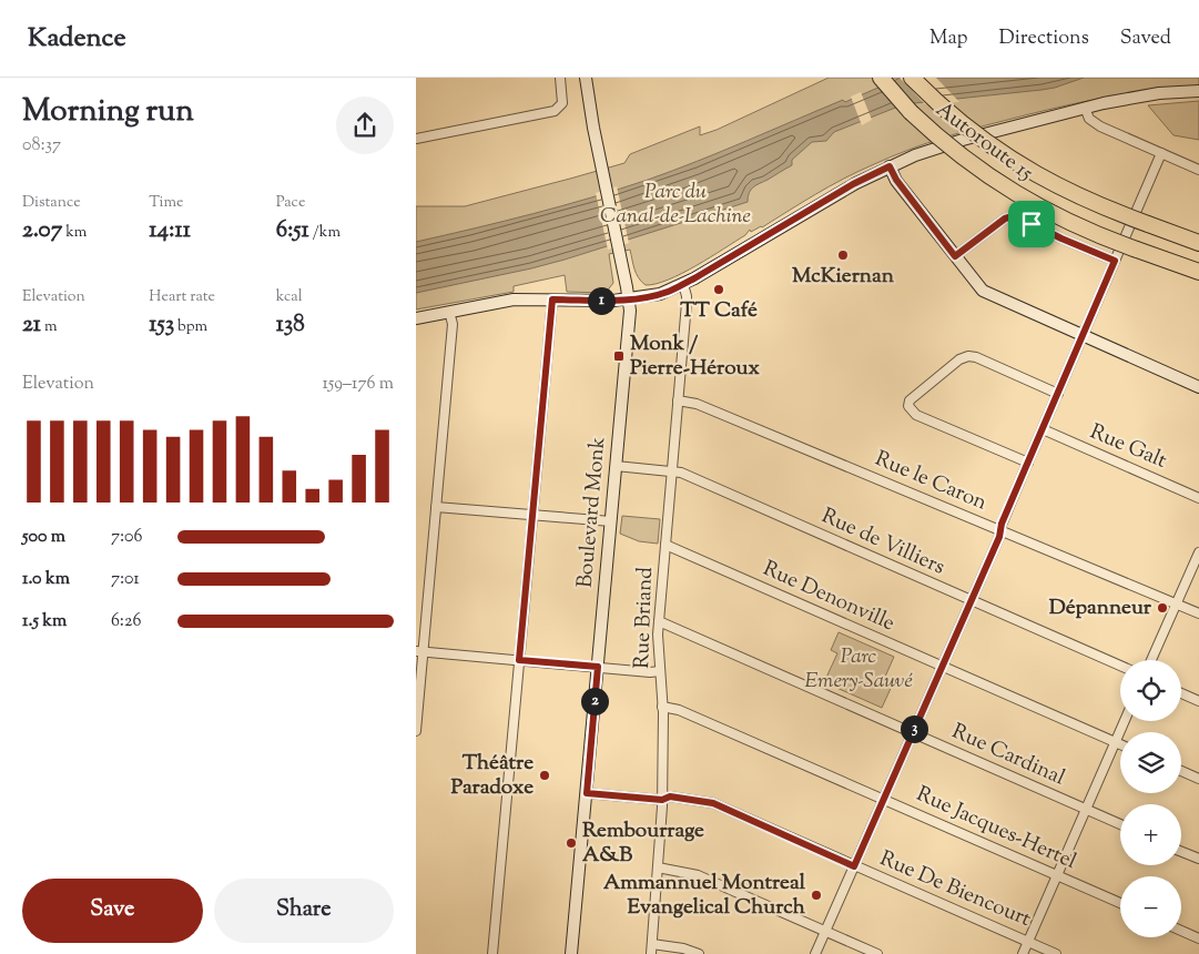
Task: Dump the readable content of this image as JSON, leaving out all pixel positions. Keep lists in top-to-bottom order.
{
  "streets": {
    "highway": ["Autoroute 15"],
    "main road": ["Boulevard Monk"],
    "street": [
      "Rue Galt",
      "Rue le Caron",
      "Rue de Villiers",
      "Rue Denonville",
      "Rue Briand",
      "Rue Cardinal",
      "Rue Jacques-Hertel",
      "Rue De Biencourt"
    ]
  },
  "crossings": [
    ["Rue le Caron", "Rue Briand"],
    ["Boulevard Monk", "Rue de Villiers"],
    ["Boulevard Monk", "Rue De Biencourt"],
    ["Rue de Villiers", "Rue Briand"],
    ["Rue Denonville", "Rue Briand"],
    ["Rue Briand", "Rue Cardinal"],
    ["Rue Briand", "Rue Jacques-Hertel"],
    ["Rue Briand", "Rue De Biencourt"]
  ],
  "parks": ["Parc du Canal-de-Lachine", "Parc Emery-Sauvé"],
  "places": {
    "other": [
      "McKiernan",
      "TT Café",
      "Dépanneur",
      "Théâtre Paradoxe",
      "Rembourrage A&B",
      "Ammannuel Montreal Evangelical Church"
    ],
    "transit": ["Monk / Pierre-Héroux"]
  },
  "page": {
    "header": "Kadence",
    "nav": ["Map", "Directions", "Saved"],
    "heading": ["Morning run", "08:37"],
    "stats": [
      ["Distance", "2.07 km"],
      ["Time", "14:11"],
      ["Pace", "6:51 /km"],
      ["Elevation", "21 m"],
      ["Heart rate", "153 bpm"],
      ["kcal", "138"]
    ],
    "pins": ["1", "2", "3"],
    "chart": ["Elevation", "159–176 m"],
    "list": [
      {
        "name": "500 m",
        "note": "7:06"
      },
      {
        "name": "1.0 km",
        "note": "7:01"
      },
      {
        "name": "1.5 km",
        "note": "6:26"
      }
    ],
    "map_buttons": ["+", "−"],
    "buttons": ["Save", "Share"]
  }
}
